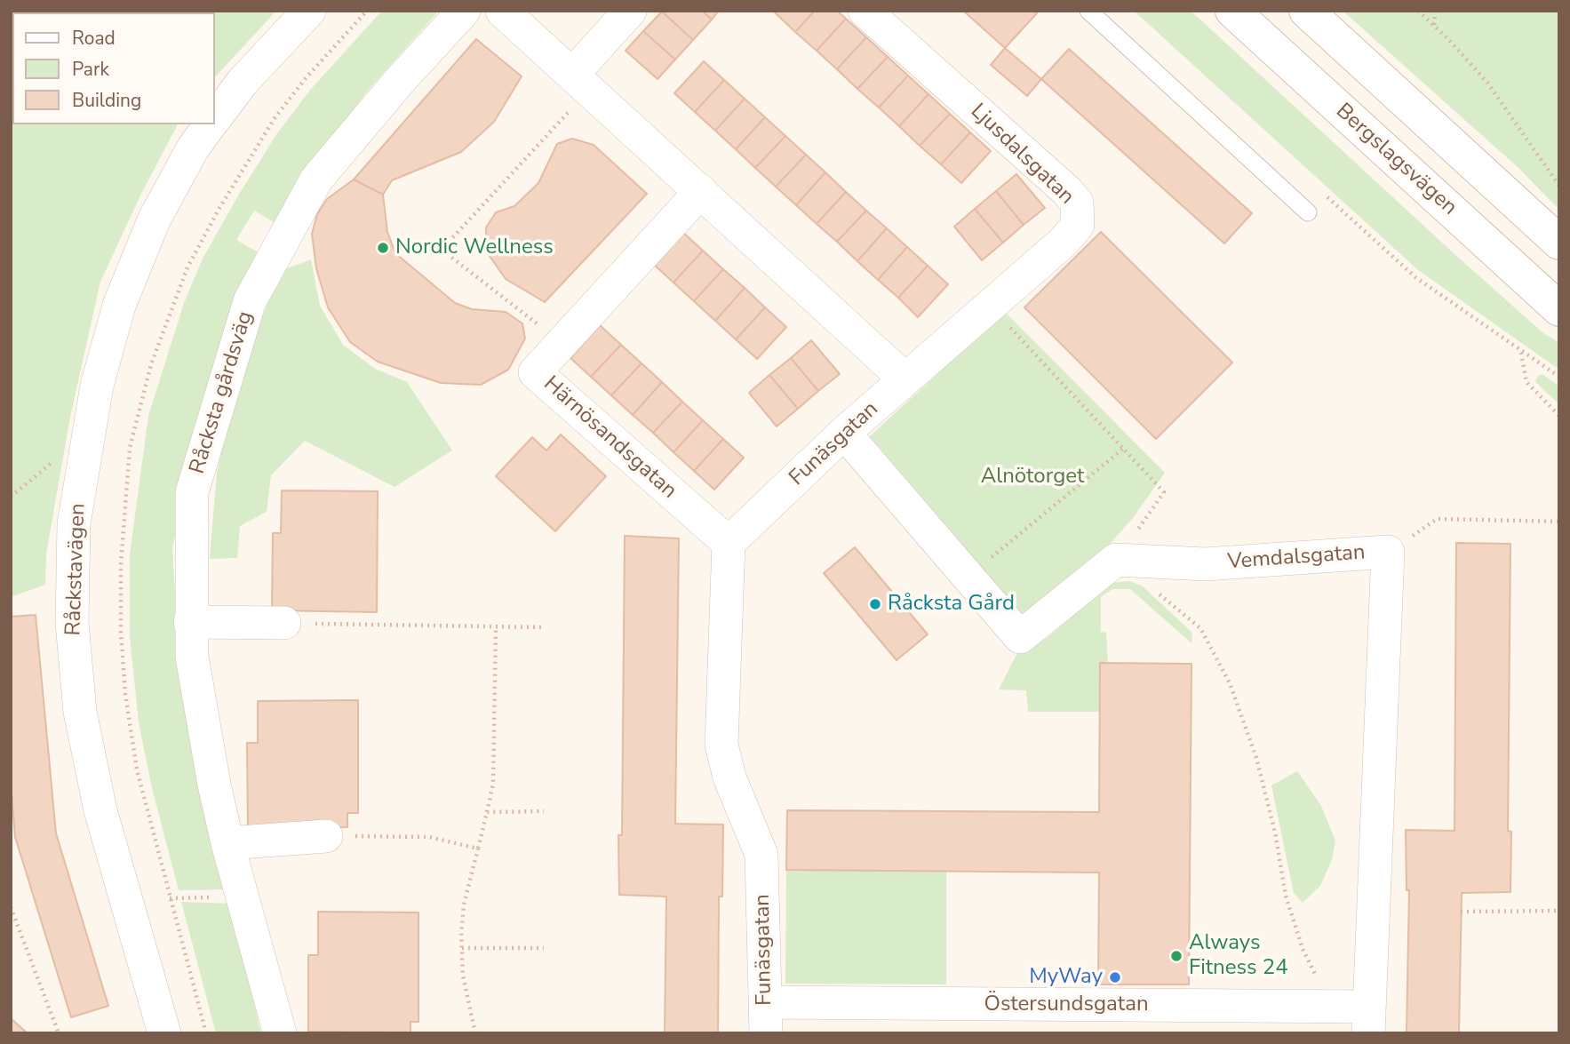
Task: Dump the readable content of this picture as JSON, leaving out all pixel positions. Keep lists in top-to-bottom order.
{
  "streets": {
    "main road": ["Bergslagsvägen"],
    "street": [
      "Ljusdalsgatan",
      "Råcksta gårdsväg",
      "Härnösandsgatan",
      "Funäsgatan",
      "Vemdalsgatan",
      "Råckstavägen",
      "Östersundsgatan"
    ]
  },
  "crossings": [
    ["Ljusdalsgatan", "Funäsgatan"],
    ["Härnösandsgatan", "Funäsgatan"],
    ["Funäsgatan", "Östersundsgatan"],
    ["Vemdalsgatan", "Östersundsgatan"]
  ],
  "parks": ["Alnötorget"],
  "places": [
    "Nordic Wellness",
    "Råcksta Gård",
    "Always Fitness 24",
    "MyWay"
  ],
  "legend": ["Road", "Park", "Building"]
}
